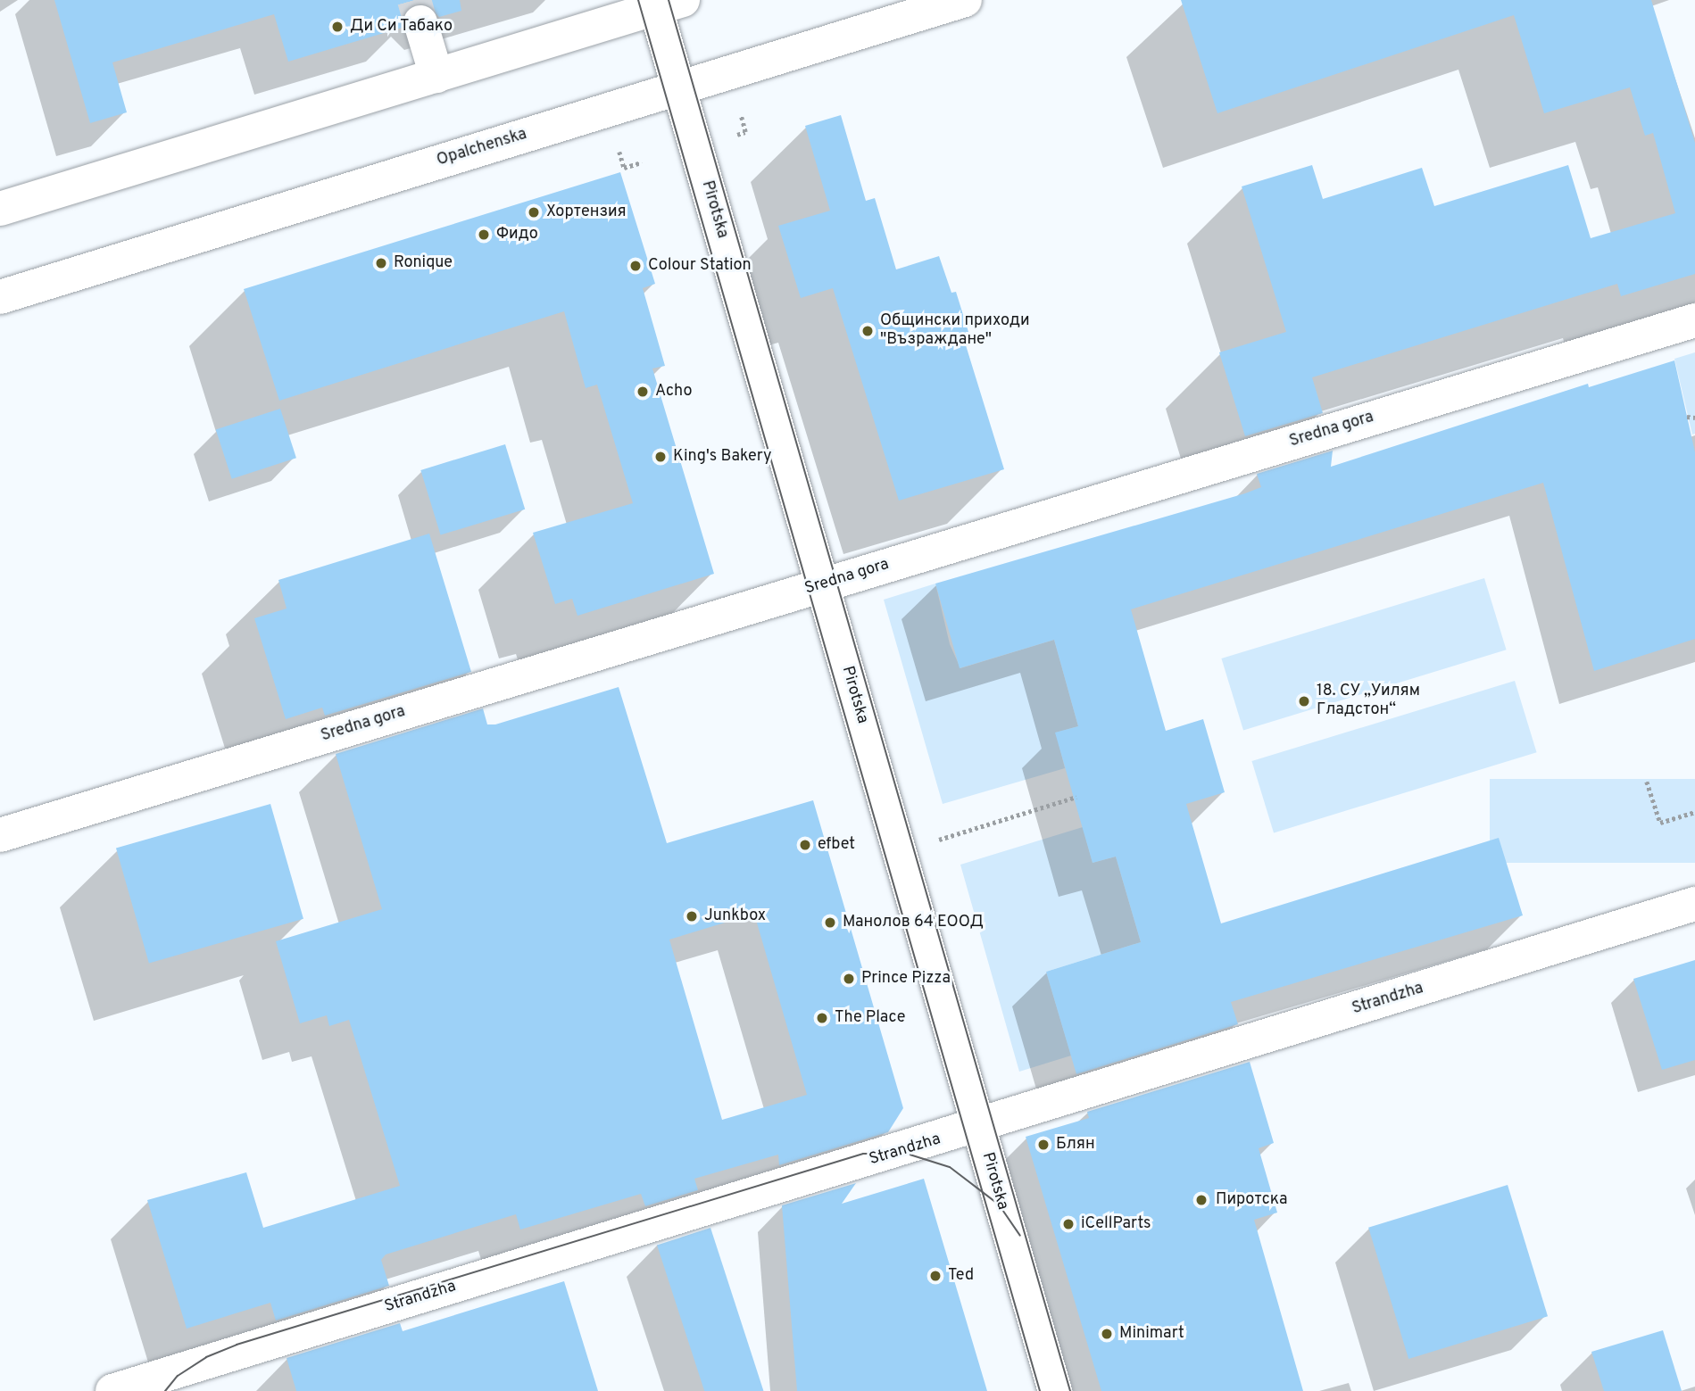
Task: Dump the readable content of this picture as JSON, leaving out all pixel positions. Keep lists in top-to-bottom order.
{
  "streets": {
    "street": [
      "Opalchenska",
      "Pirotska",
      "Sredna gora",
      "Strandzha"
    ]
  },
  "crossings": [
    ["Opalchenska", "Pirotska"],
    ["Pirotska", "Sredna gora"],
    ["Pirotska", "Strandzha"]
  ],
  "places": [
    "Ди Си Табако",
    "Хортензия",
    "Фидо",
    "Ronique",
    "Colour Station",
    "Общински приходи \"Възраждане\"",
    "Acho",
    "King's Bakery",
    "18. СУ „Уилям Гладстон“",
    "efbet",
    "Junkbox",
    "Манолов 64 ЕООД",
    "Prince Pizza",
    "The Place",
    "Блян",
    "Пиротска",
    "iCellParts",
    "Ted",
    "Minimart"
  ]
}
